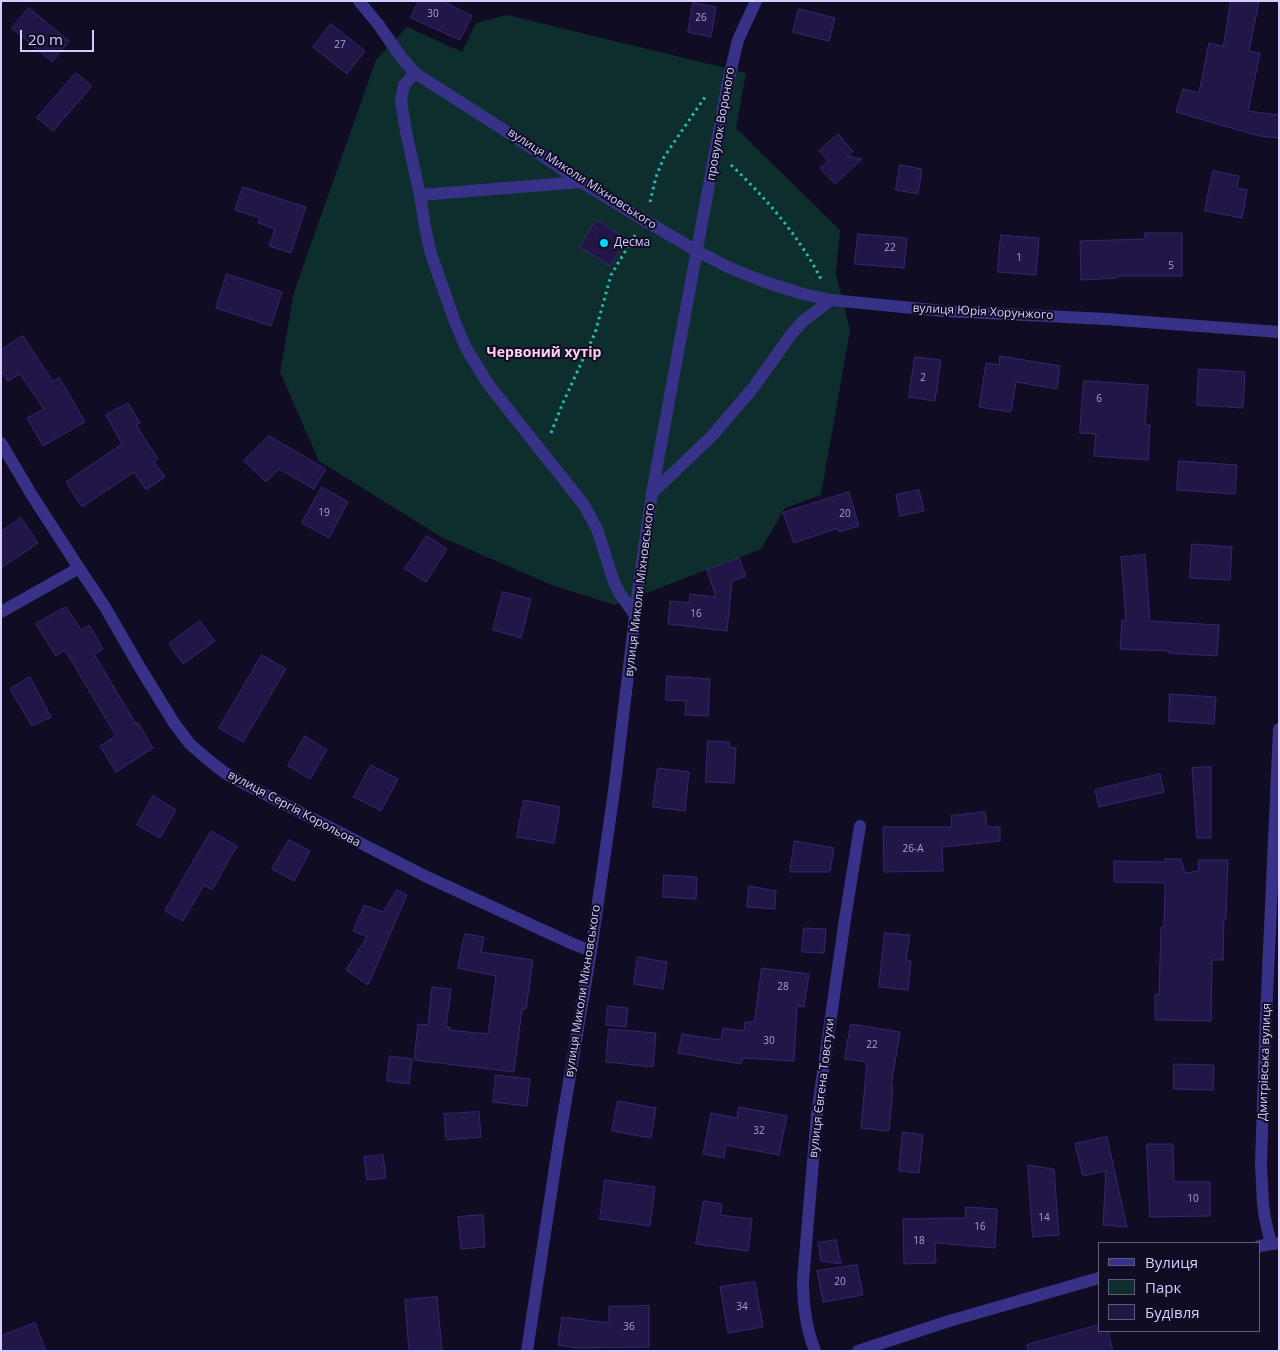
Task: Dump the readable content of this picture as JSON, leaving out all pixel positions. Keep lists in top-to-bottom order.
{
  "streets": {
    "street": [
      "провулок Вороного",
      "вулиця Миколи Міхновського",
      "вулиця Юрія Хорунжого",
      "вулиця Сергія Корольова",
      "Дмитрівська вулиця",
      "вулиця Євгена Товстухи"
    ]
  },
  "crossings": [
    ["провулок Вороного", "вулиця Миколи Міхновського"],
    ["провулок Вороного", "вулиця Юрія Хорунжого"],
    ["вулиця Миколи Міхновського", "вулиця Юрія Хорунжого"],
    ["вулиця Миколи Міхновського", "вулиця Сергія Корольова"]
  ],
  "districts": ["Червоний хутір"],
  "places": ["Десма"],
  "house_numbers": [
    "30",
    "26",
    "27",
    "22",
    "1",
    "5",
    "2",
    "6",
    "19",
    "20",
    "16",
    "26-А",
    "28",
    "30",
    "22",
    "32",
    "10",
    "14",
    "16",
    "18",
    "20",
    "34",
    "36"
  ],
  "legend": ["Вулиця", "Парк", "Будівля"],
  "scale_bar": "20 m"
}
